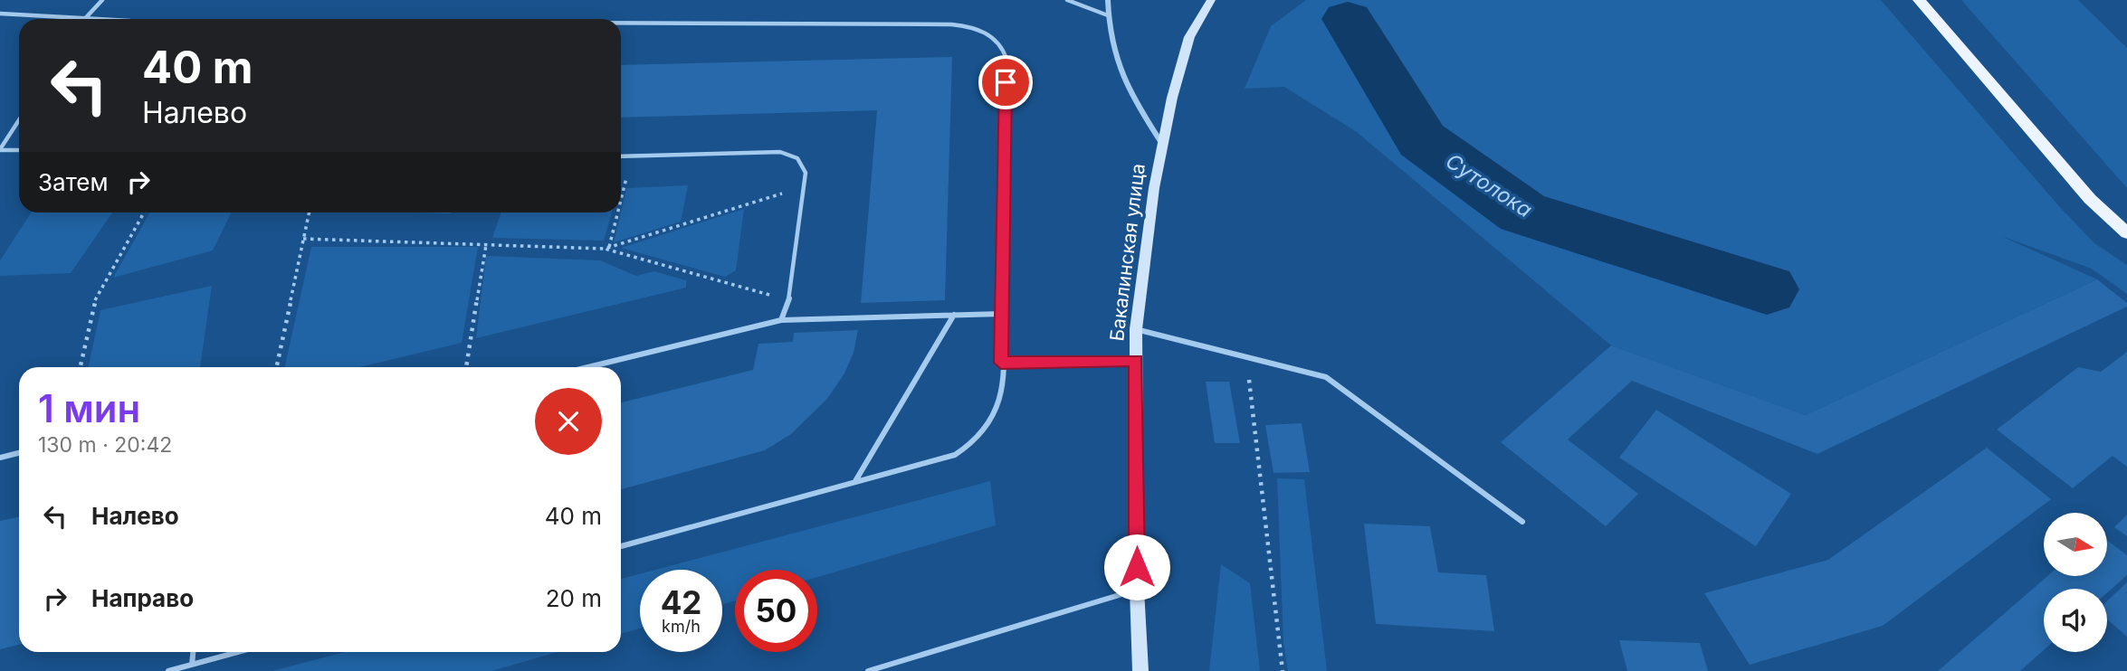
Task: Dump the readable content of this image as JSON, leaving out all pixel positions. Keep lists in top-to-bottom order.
{
  "streets": {
    "main road": ["Бакалинская улица"]
  },
  "water": ["Сутолока"],
  "north": "right",
  "page": {
    "turn": ["40 m", "Налево"],
    "then": "Затем",
    "heading": ["1 мин", "130 m · 20:42"],
    "list": [
      {
        "name": "Налево",
        "value": "40 m"
      },
      {
        "name": "Направо",
        "value": "20 m"
      }
    ],
    "speed": "42 km/h",
    "limit": "50"
  }
}
